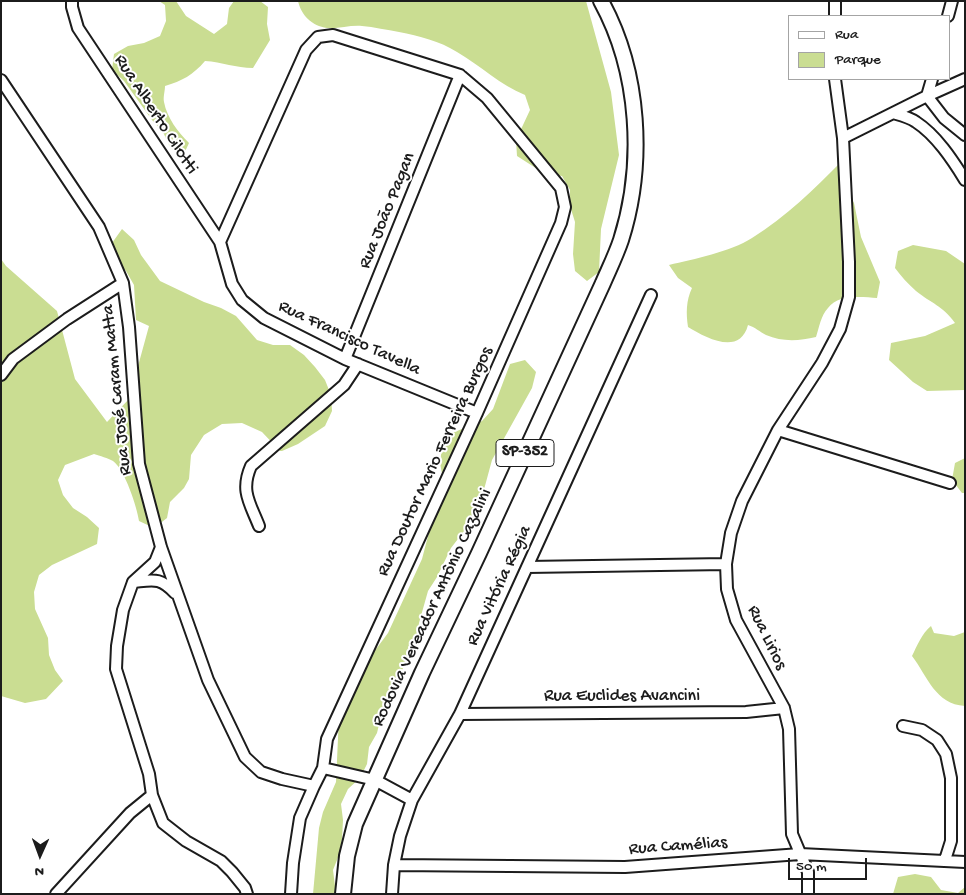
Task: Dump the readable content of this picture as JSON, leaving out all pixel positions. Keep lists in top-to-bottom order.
{
  "streets": {
    "main road": ["SP-352", "Rodovia Vereador Antônio Cazalini"],
    "street": [
      "Rua Alberto Cilotti",
      "Rua João Pagan",
      "Rua Francisco Tavella",
      "Rua José Caram Matta",
      "Rua Doutor Mario Ferreira Burgos",
      "Rua Vitória Régia",
      "Rua Lirios",
      "Rua Euclides Avancini",
      "Rua Camélias"
    ]
  },
  "crossings": [
    ["Rua Alberto Cilotti", "Rua Francisco Tavella"],
    ["Rua João Pagan", "Rua Francisco Tavella"],
    ["Rua João Pagan", "Rua Doutor Mario Ferreira Burgos"],
    ["Rua Francisco Tavella", "Rua Doutor Mario Ferreira Burgos"],
    ["Rua José Caram Matta", "Rua Doutor Mario Ferreira Burgos"],
    ["Rua Vitória Régia", "Rua Euclides Avancini"],
    ["Rua Vitória Régia", "Rua Camélias"],
    ["Rua Lirios", "Rua Euclides Avancini"],
    ["Rua Lirios", "Rua Camélias"]
  ],
  "legend": ["Rua", "Parque"],
  "scale_bar": "50 m",
  "north": "bottom"
}
